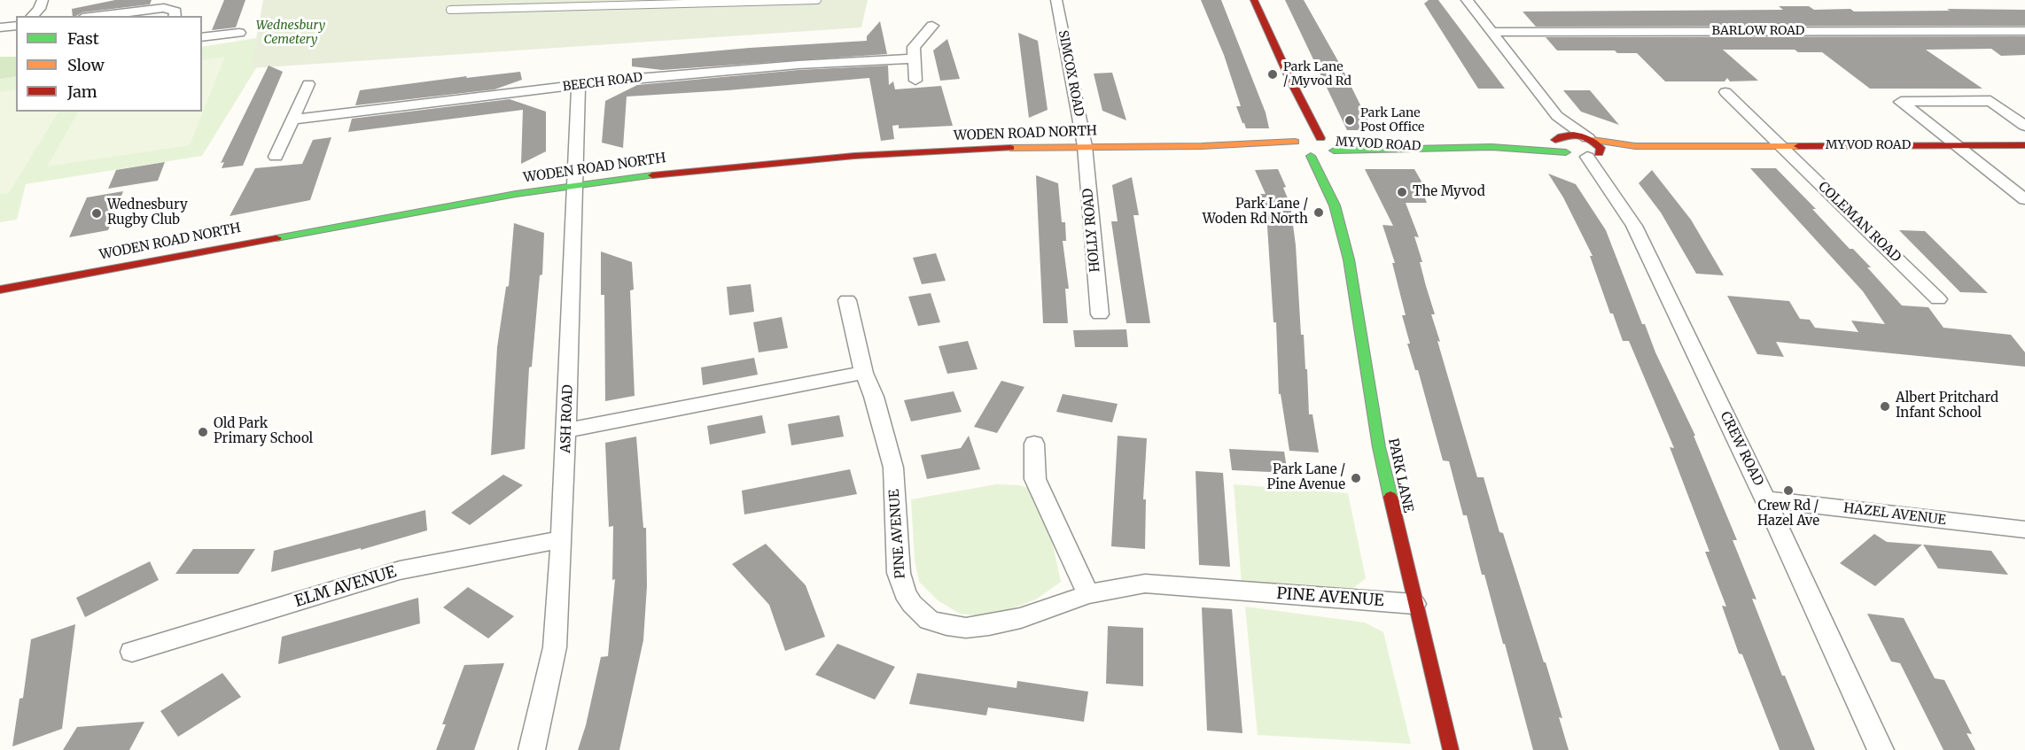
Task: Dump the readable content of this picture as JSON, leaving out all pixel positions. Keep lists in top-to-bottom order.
{
  "streets": {
    "street": [
      "BARLOW ROAD",
      "SIMCOX ROAD",
      "BEECH ROAD",
      "WODEN ROAD NORTH",
      "MYVOD ROAD",
      "COLEMAN ROAD",
      "HOLLY ROAD",
      "ASH ROAD",
      "CREW ROAD",
      "PARK LANE",
      "HAZEL AVENUE",
      "PINE AVENUE",
      "ELM AVENUE"
    ]
  },
  "crossings": [
    ["BARLOW ROAD", "CREW ROAD"],
    ["SIMCOX ROAD", "WODEN ROAD NORTH"],
    ["SIMCOX ROAD", "HOLLY ROAD"],
    ["BEECH ROAD", "ASH ROAD"],
    ["WODEN ROAD NORTH", "HOLLY ROAD"],
    ["WODEN ROAD NORTH", "ASH ROAD"],
    ["WODEN ROAD NORTH", "PARK LANE"],
    ["MYVOD ROAD", "COLEMAN ROAD"],
    ["MYVOD ROAD", "CREW ROAD"],
    ["MYVOD ROAD", "PARK LANE"],
    ["ASH ROAD", "ELM AVENUE"],
    ["CREW ROAD", "HAZEL AVENUE"],
    ["PARK LANE", "PINE AVENUE"]
  ],
  "parks": ["Wednesbury Cemetery"],
  "places": [
    "Park Lane / Myvod Rd",
    "Park Lane Post Office",
    "The Myvod",
    "Park Lane / Woden Rd North",
    "Wednesbury Rugby Club",
    "Albert Pritchard Infant School",
    "Old Park Primary School",
    "Park Lane / Pine Avenue",
    "Crew Rd / Hazel Ave"
  ],
  "legend": ["Fast", "Slow", "Jam"]
}
